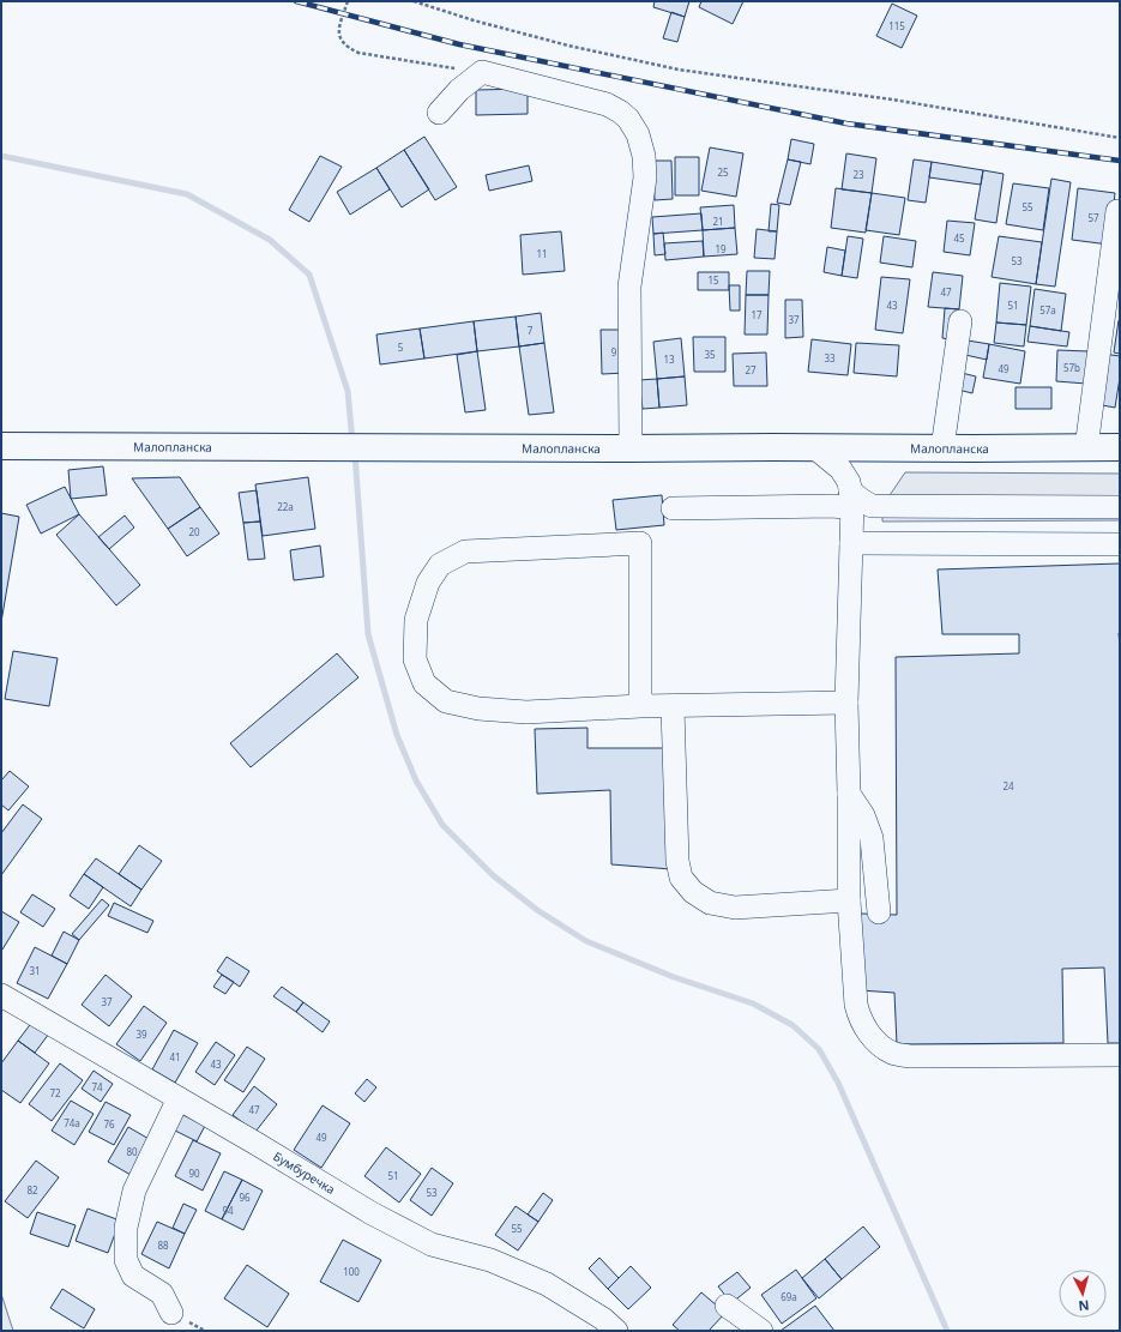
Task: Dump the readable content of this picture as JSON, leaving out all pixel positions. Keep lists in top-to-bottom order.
{
  "streets": {
    "main road": ["Малопланска"],
    "street": ["Бумбуречка"]
  },
  "house_numbers": [
    "115",
    "25",
    "23",
    "55",
    "57",
    "21",
    "45",
    "19",
    "11",
    "53",
    "15",
    "47",
    "43",
    "51",
    "57a",
    "17",
    "37",
    "7",
    "5",
    "9",
    "35",
    "33",
    "13",
    "57b",
    "49",
    "27",
    "22a",
    "20",
    "24",
    "31",
    "37",
    "39",
    "41",
    "43",
    "74",
    "72",
    "47",
    "74a",
    "76",
    "49",
    "80",
    "90",
    "51",
    "82",
    "53",
    "96",
    "94",
    "55",
    "88",
    "100",
    "69a"
  ],
  "north": "bottom"
}
